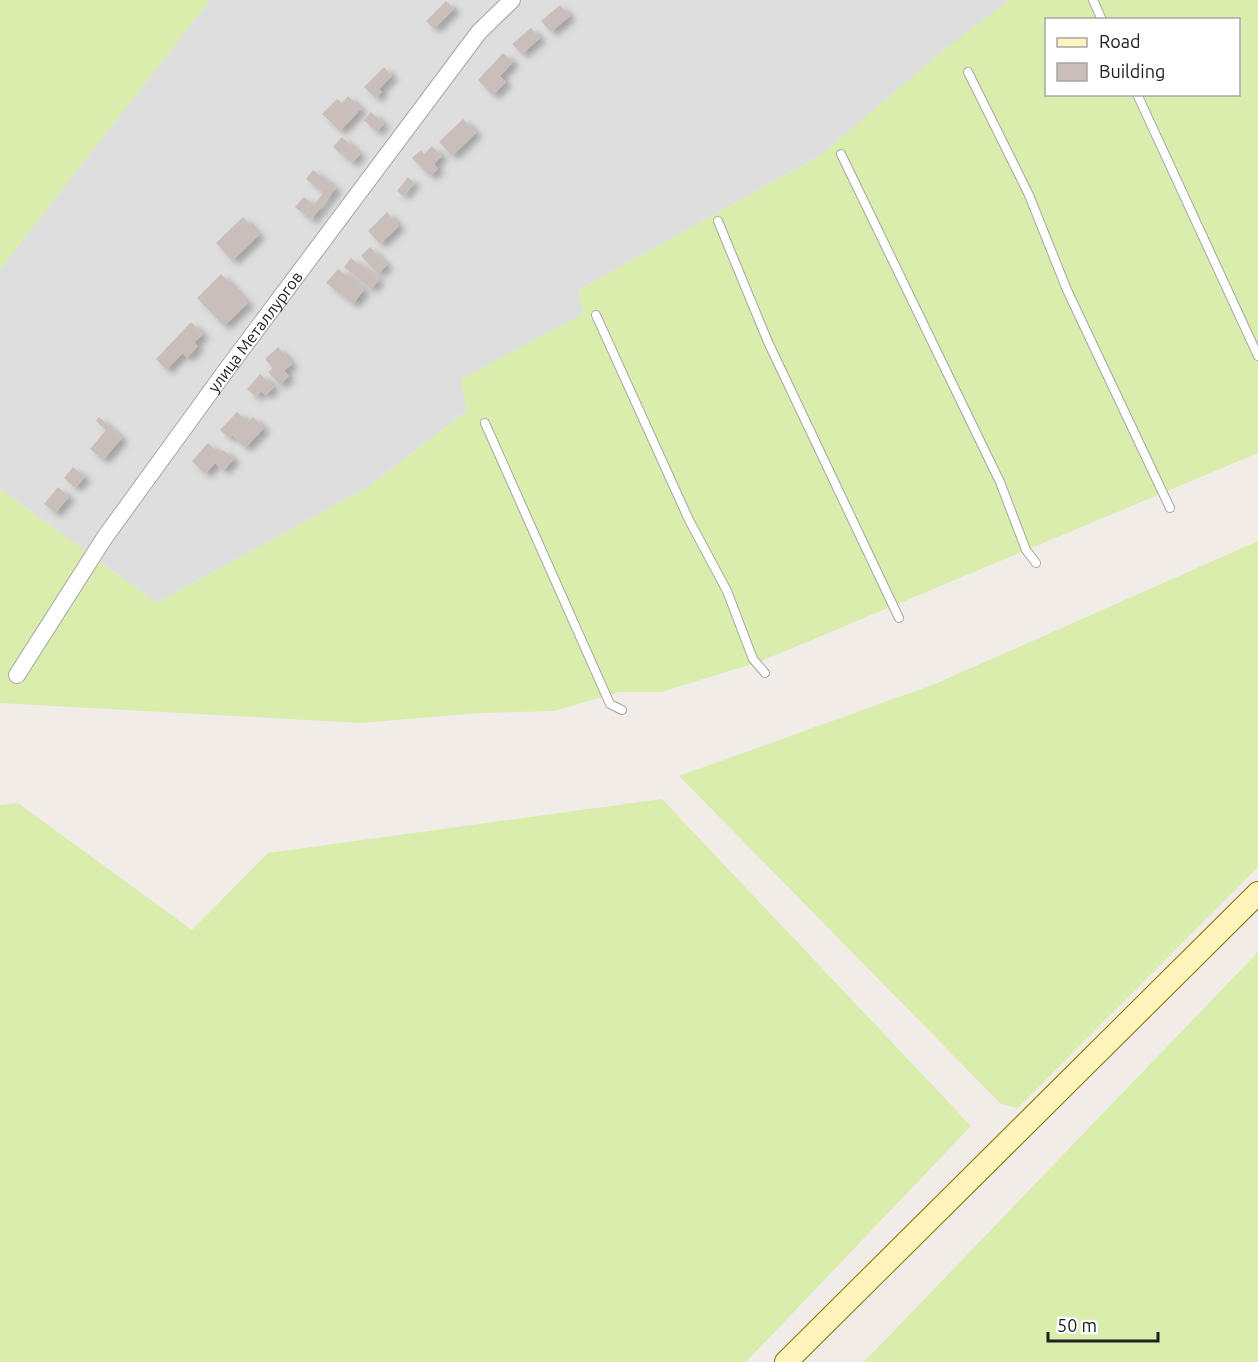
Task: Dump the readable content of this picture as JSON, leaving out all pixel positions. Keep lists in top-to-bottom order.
{
  "streets": {
    "street": ["улица Металлургов"]
  },
  "legend": ["Road", "Building"],
  "scale_bar": "50 m"
}
